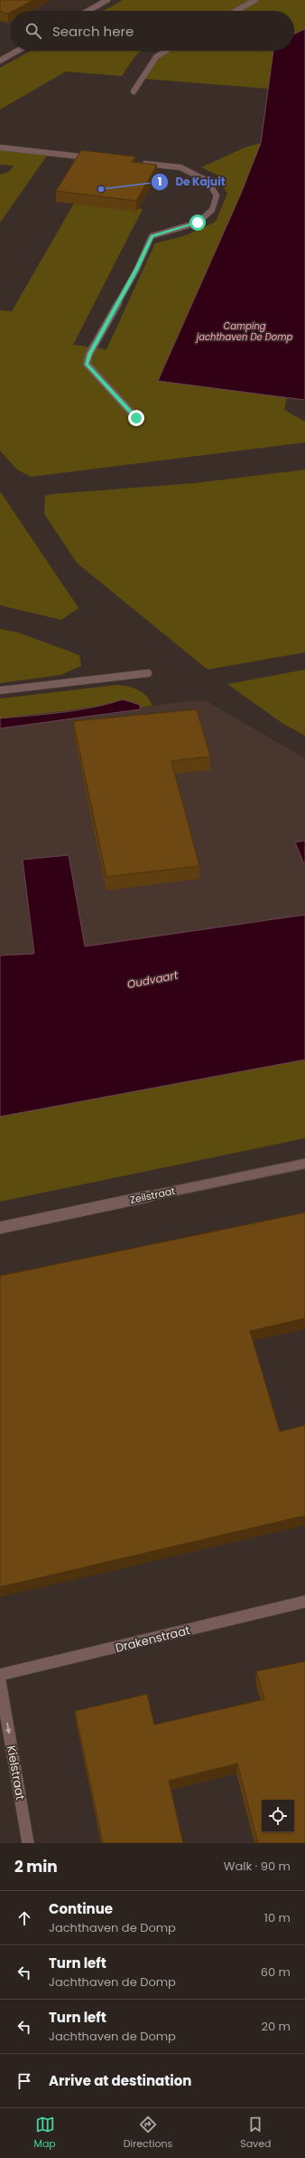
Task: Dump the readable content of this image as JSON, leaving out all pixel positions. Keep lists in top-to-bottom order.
{
  "streets": {
    "street": ["Zeilstraat", "Drakenstraat", "Kielstraat"]
  },
  "one_way": ["Kielstraat"],
  "water": ["Camping jachthaven De Domp", "Oudvaart"],
  "places": ["De Kajuit"],
  "page": {
    "search": "Search here",
    "heading": ["2 min", "Walk · 90 m"],
    "list": [
      ["Continue", "Jachthaven de Domp", "10 m"],
      ["Turn left", "Jachthaven de Domp", "60 m"],
      ["Turn left", "Jachthaven de Domp", "20 m"],
      "Arrive at destination"
    ],
    "nav": ["Map", "Directions", "Saved"]
  }
}
